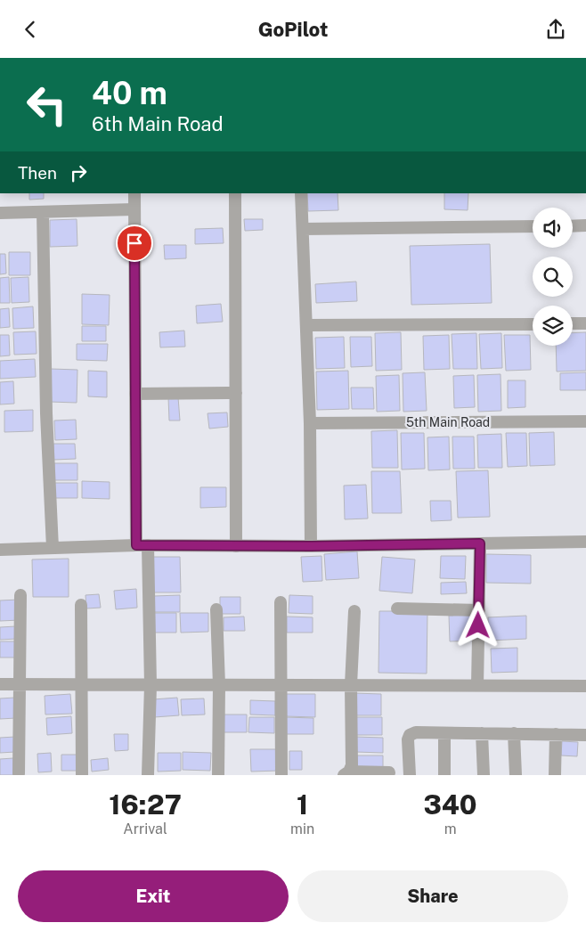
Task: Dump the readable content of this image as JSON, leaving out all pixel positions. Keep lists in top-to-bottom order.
{
  "streets": {
    "street": ["5th Main Road"]
  },
  "page": {
    "header": "GoPilot",
    "turn": ["40 m", "6th Main Road"],
    "then": "Then",
    "eta": [
      "16:27",
      "Arrival",
      "1",
      "min",
      "340",
      "m"
    ],
    "buttons": ["Exit", "Share"]
  }
}
